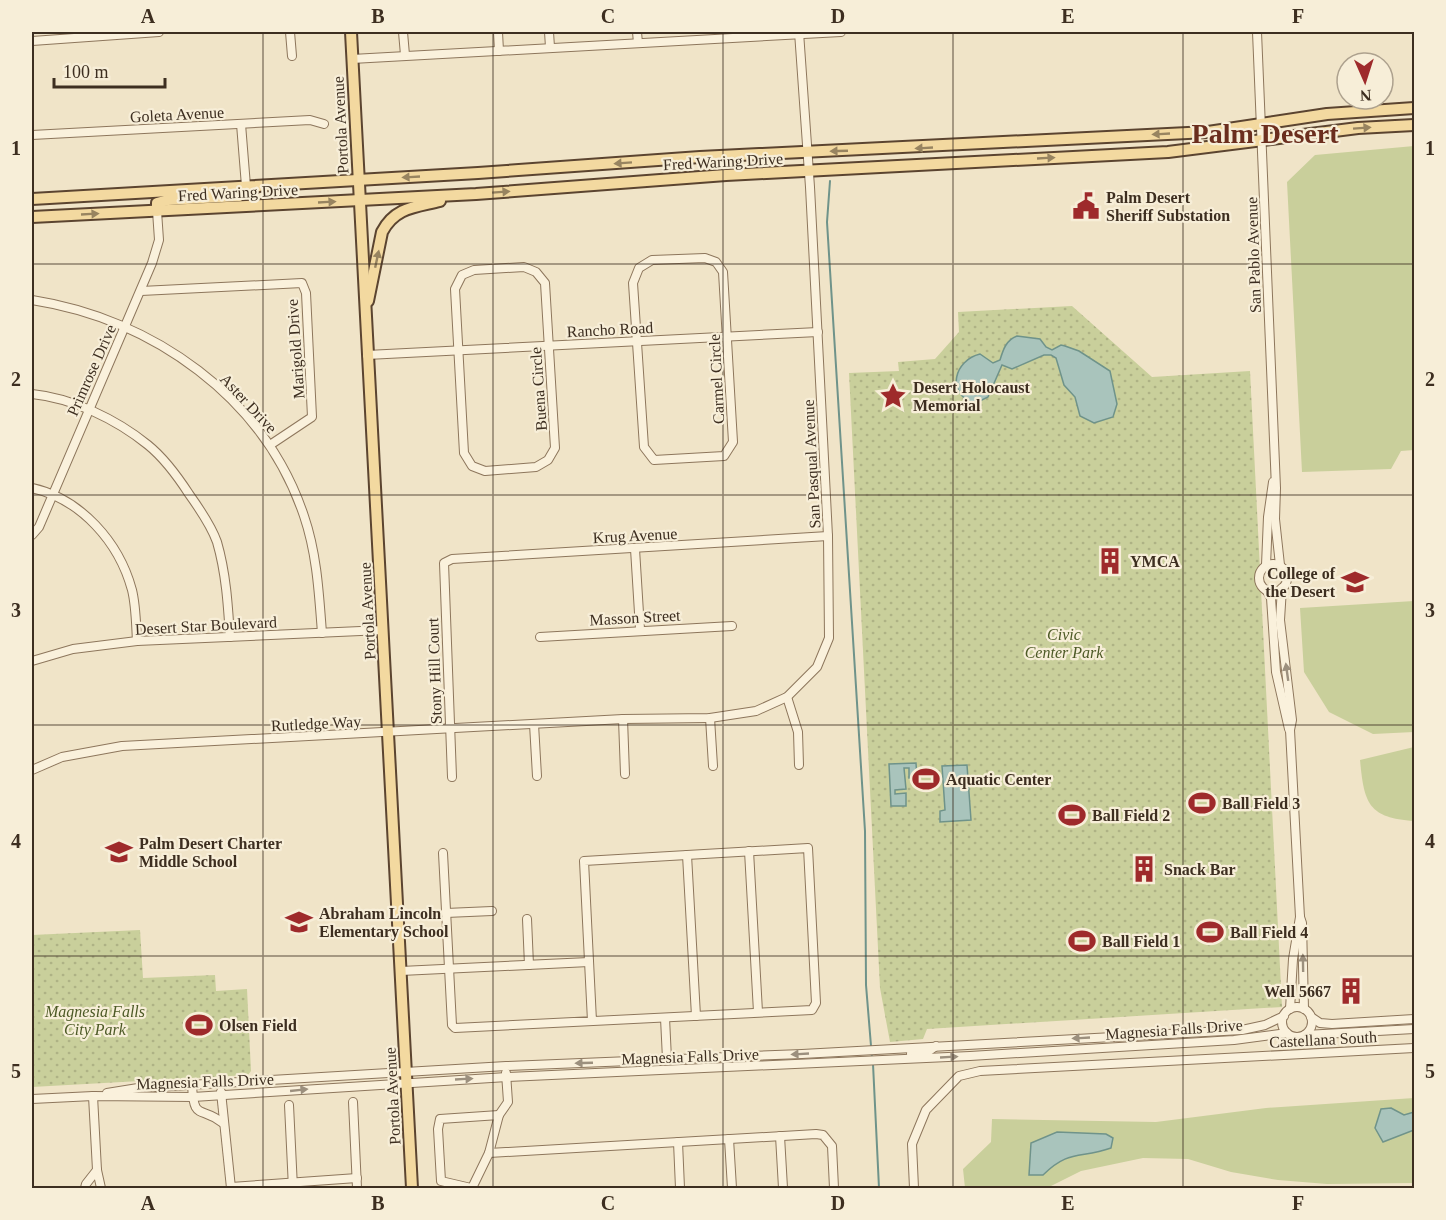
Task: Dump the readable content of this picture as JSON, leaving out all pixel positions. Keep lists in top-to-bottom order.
{
  "streets": {
    "main road": ["Portola Avenue", "Fred Waring Drive"],
    "street": [
      "Goleta Avenue",
      "San Pablo Avenue",
      "Rancho Road",
      "Marigold Drive",
      "Primrose Drive",
      "Carmel Circle",
      "Buena Circle",
      "Aster Drive",
      "San Pasqual Avenue",
      "Krug Avenue",
      "Masson Street",
      "Desert Star Boulevard",
      "Stony Hill Court",
      "Rutledge Way",
      "Magnesia Falls Drive",
      "Castellana South"
    ]
  },
  "crossings": [
    ["Portola Avenue", "Fred Waring Drive"],
    ["Portola Avenue", "Rancho Road"],
    ["Portola Avenue", "Desert Star Boulevard"],
    ["Portola Avenue", "Rutledge Way"],
    ["Portola Avenue", "Magnesia Falls Drive"],
    ["Fred Waring Drive", "San Pablo Avenue"],
    ["Fred Waring Drive", "Primrose Drive"],
    ["Fred Waring Drive", "San Pasqual Avenue"],
    ["Rancho Road", "Carmel Circle"],
    ["Rancho Road", "Buena Circle"],
    ["Rancho Road", "San Pasqual Avenue"],
    ["Marigold Drive", "Primrose Drive"],
    ["Marigold Drive", "Aster Drive"],
    ["Primrose Drive", "Aster Drive"],
    ["Aster Drive", "Desert Star Boulevard"],
    ["San Pasqual Avenue", "Krug Avenue"],
    ["San Pasqual Avenue", "Rutledge Way"],
    ["Krug Avenue", "Stony Hill Court"],
    ["Stony Hill Court", "Rutledge Way"]
  ],
  "districts": ["Palm Desert"],
  "parks": ["Civic Center Park", "Magnesia Falls City Park"],
  "places": {
    "public building": ["Palm Desert Sheriff Substation"],
    "place": ["Desert Holocaust Memorial"],
    "building": ["YMCA", "Snack Bar", "Well 5667"],
    "school or university": ["College of the Desert", "Palm Desert Charter Middle School", "Abraham Lincoln Elementary School"],
    "sports": [
      "Aquatic Center",
      "Ball Field 3",
      "Ball Field 2",
      "Ball Field 4",
      "Ball Field 1",
      "Olsen Field"
    ]
  },
  "scale_bar": "100 m",
  "north": "bottom",
  "grid": {
    "columns": [
      "A",
      "B",
      "C",
      "D",
      "E",
      "F"
    ],
    "rows": [
      "1",
      "2",
      "3",
      "4",
      "5"
    ]
  }
}
